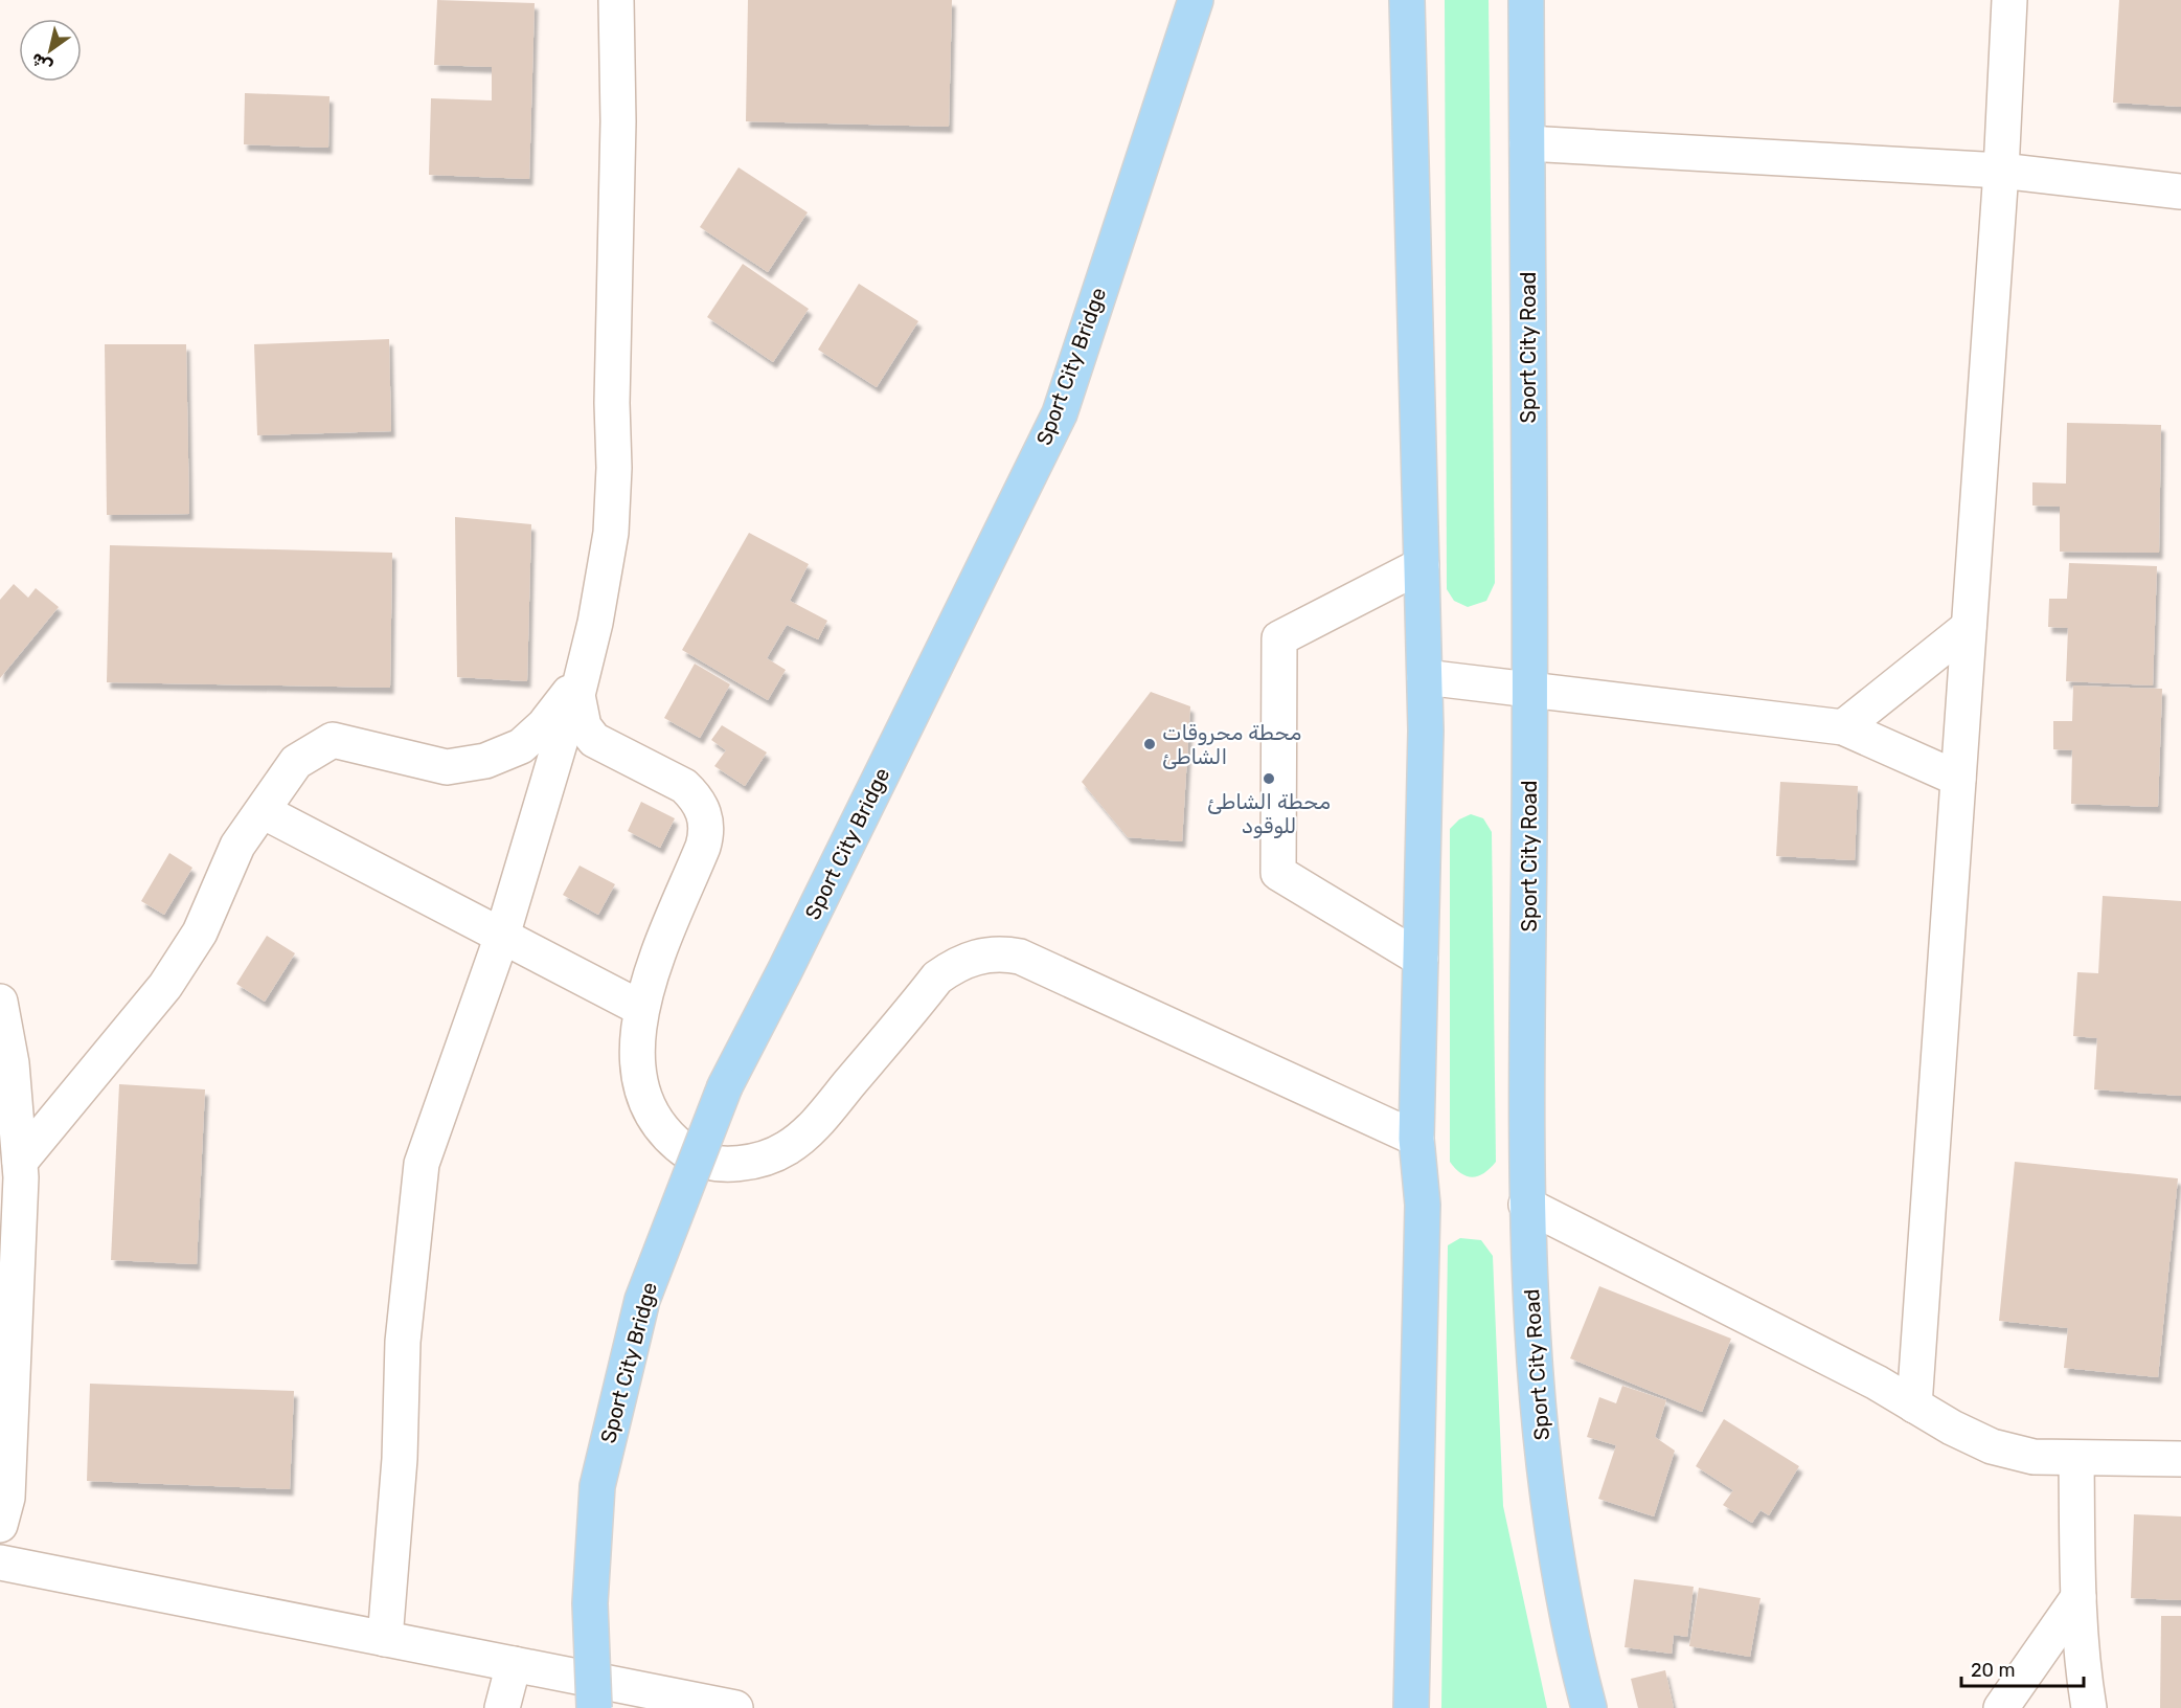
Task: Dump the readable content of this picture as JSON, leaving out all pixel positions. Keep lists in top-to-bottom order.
{
  "streets": {
    "main road": ["Sport City Road", "Sport City Bridge"]
  },
  "places": ["محطة محروقات الشاطئ", "محطة الشاطئ للوقود"],
  "scale_bar": "20 m",
  "north": "bottom left"
}
